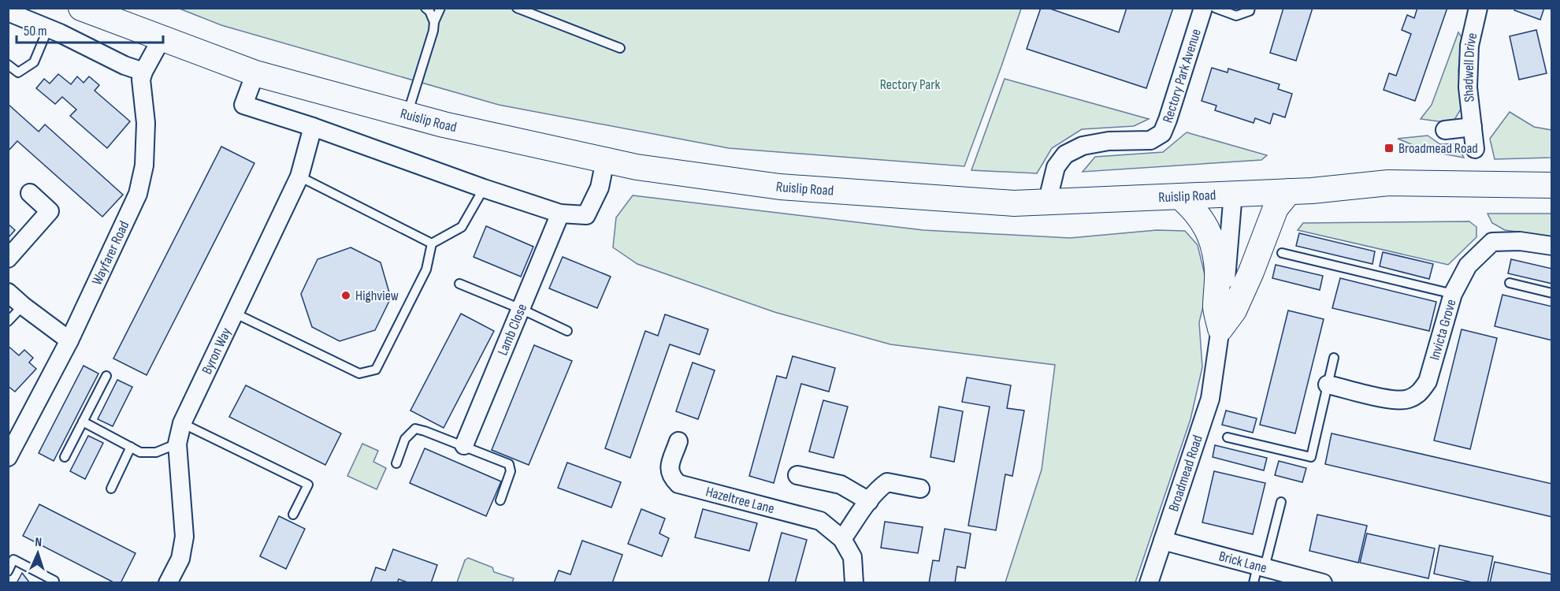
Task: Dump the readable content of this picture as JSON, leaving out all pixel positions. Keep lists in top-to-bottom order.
{
  "streets": {
    "main road": ["Ruislip Road"],
    "street": [
      "Shadwell Drive",
      "Rectory Park Avenue",
      "Wayfarer Road",
      "Lamb Close",
      "Invicta Grove",
      "Byron Way",
      "Broadmead Road",
      "Hazeltree Lane",
      "Brick Lane"
    ]
  },
  "crossings": [
    ["Rectory Park Avenue", "Ruislip Road"],
    ["Ruislip Road", "Wayfarer Road"],
    ["Ruislip Road", "Broadmead Road"],
    ["Broadmead Road", "Brick Lane"]
  ],
  "parks": ["Rectory Park"],
  "places": {
    "transit": ["Broadmead Road"],
    "other": ["Highview"]
  },
  "scale_bar": "50 m",
  "north": "top"
}
